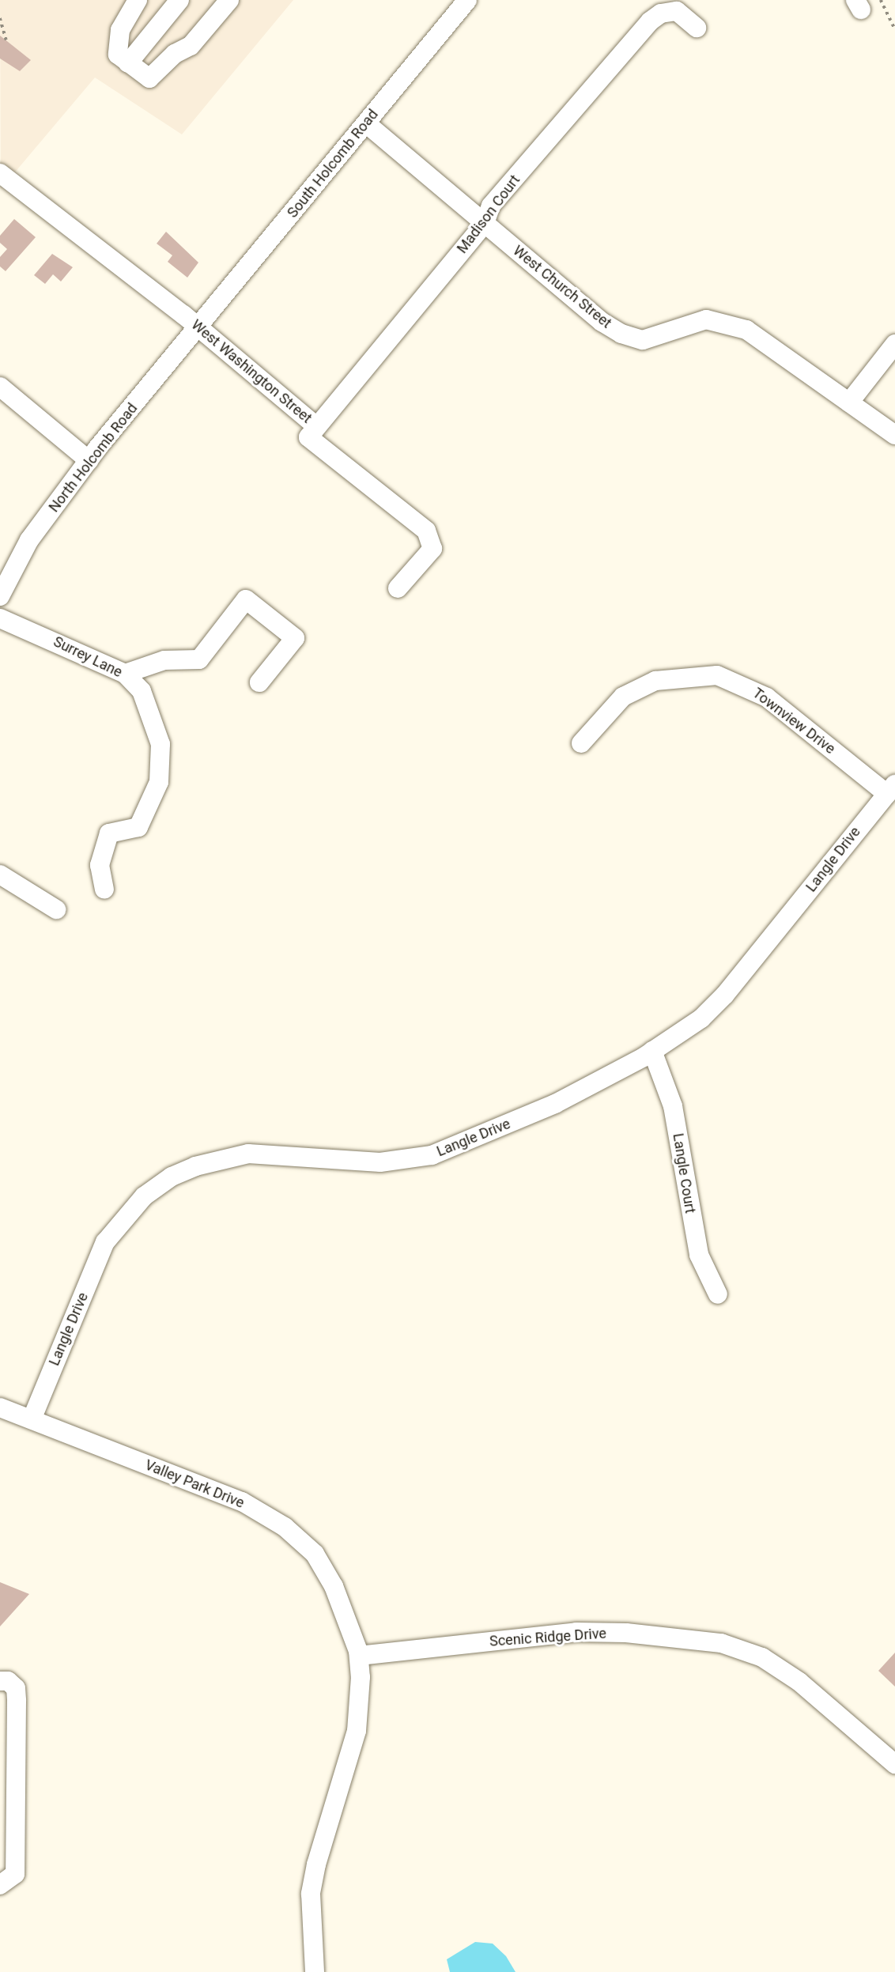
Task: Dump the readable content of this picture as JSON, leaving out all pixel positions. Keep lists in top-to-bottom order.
{
  "streets": {
    "street": [
      "South Holcomb Road",
      "Madison Court",
      "West Church Street",
      "West Washington Street",
      "North Holcomb Road",
      "Surrey Lane",
      "Townview Drive",
      "Langle Drive",
      "Langle Court",
      "Valley Park Drive",
      "Scenic Ridge Drive"
    ]
  },
  "crossings": [
    ["South Holcomb Road", "West Church Street"],
    ["South Holcomb Road", "West Washington Street"],
    ["South Holcomb Road", "North Holcomb Road"],
    ["Madison Court", "West Church Street"],
    ["Madison Court", "West Washington Street"],
    ["West Washington Street", "North Holcomb Road"],
    ["Townview Drive", "Langle Drive"],
    ["Langle Drive", "Langle Court"],
    ["Langle Drive", "Valley Park Drive"],
    ["Valley Park Drive", "Scenic Ridge Drive"]
  ]
}
